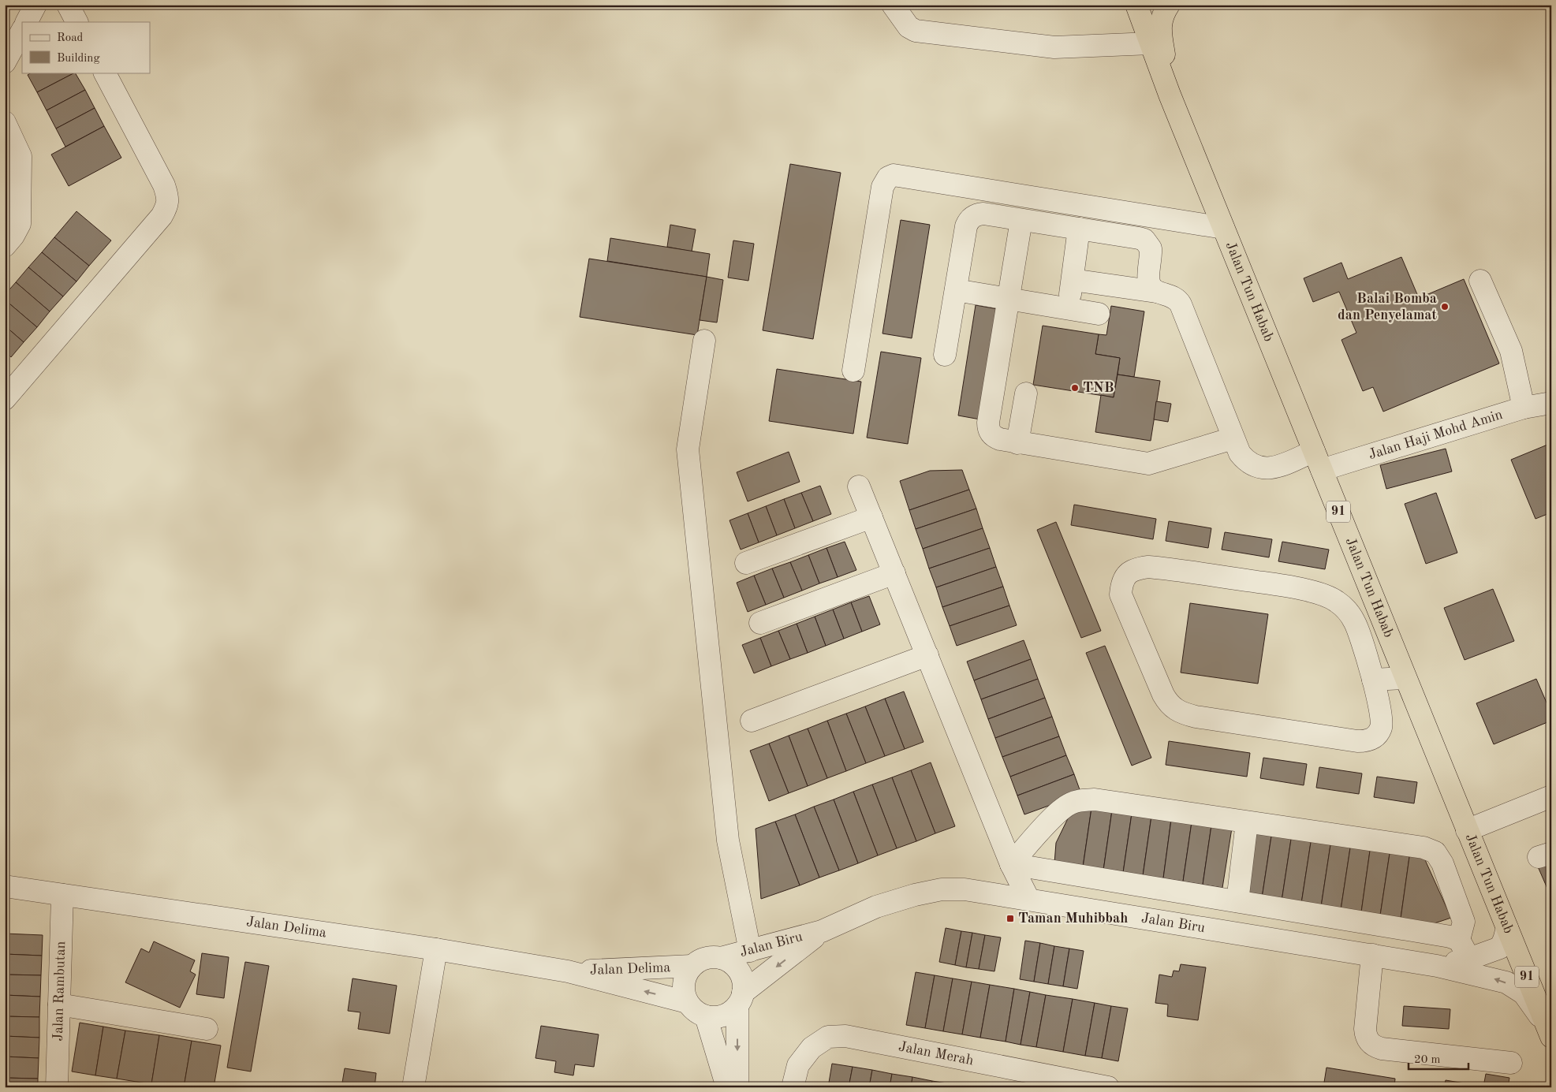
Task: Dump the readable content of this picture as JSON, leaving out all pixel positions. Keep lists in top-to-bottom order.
{
  "streets": {
    "highway": ["Jalan Tun Habab", "91"],
    "street": [
      "Jalan Haji Mohd Amin",
      "Jalan Biru",
      "Jalan Delima",
      "Jalan Rambutan",
      "Jalan Merah"
    ]
  },
  "crossings": [
    ["Jalan Tun Habab", "Jalan Haji Mohd Amin"],
    ["Jalan Tun Habab", "Jalan Biru"],
    ["Jalan Biru", "Jalan Delima"],
    ["Jalan Delima", "Jalan Rambutan"]
  ],
  "places": {
    "other": ["Balai Bomba dan Penyelamat", "TNB"],
    "transit": ["Taman Muhibbah"]
  },
  "legend": ["Road", "Building"],
  "scale_bar": "20 m"
}
